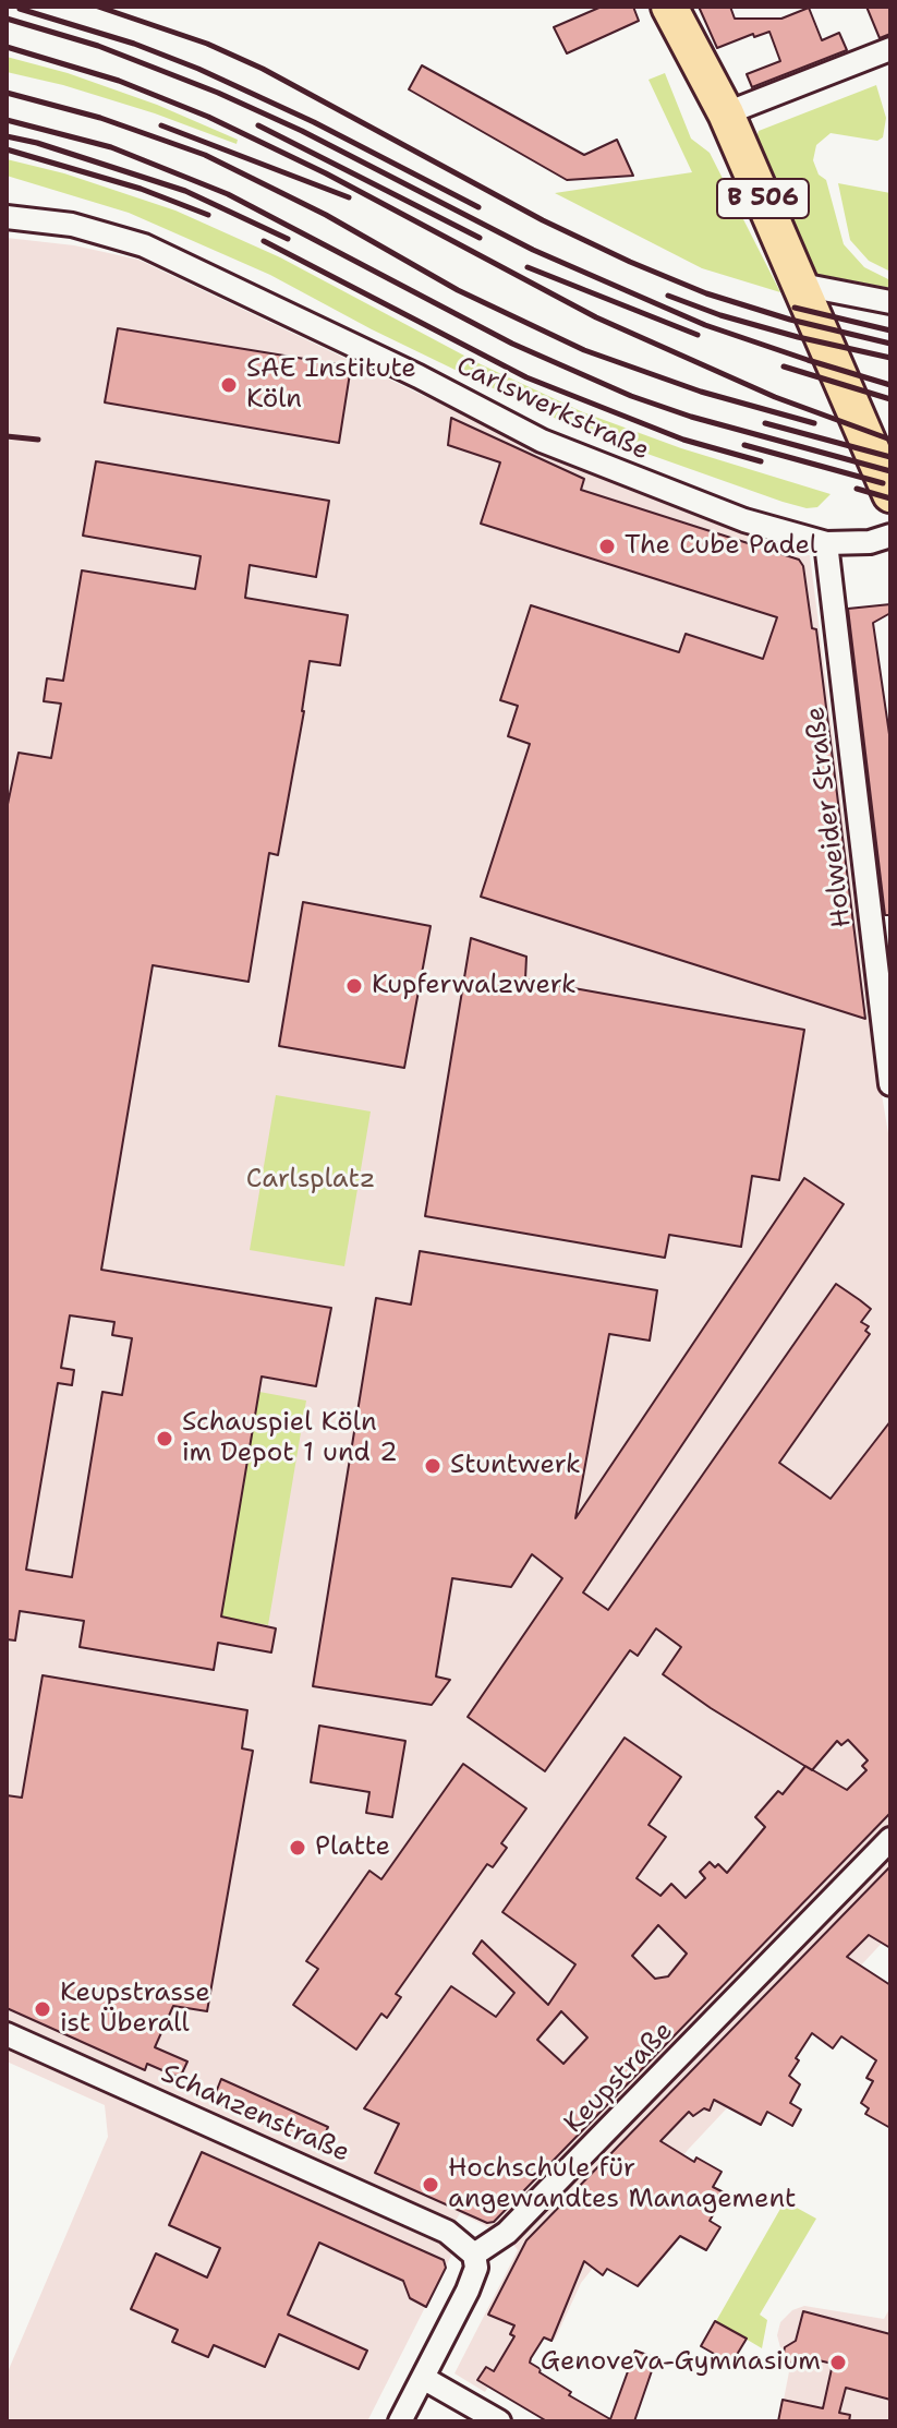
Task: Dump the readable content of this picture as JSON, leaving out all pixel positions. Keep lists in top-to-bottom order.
{
  "streets": {
    "main road": ["B 506"],
    "street": [
      "Carlswerkstraße",
      "Holweider Straße",
      "Keupstraße",
      "Schanzenstraße"
    ]
  },
  "crossings": [
    ["Carlswerkstraße", "Holweider Straße"],
    ["Keupstraße", "Schanzenstraße"]
  ],
  "parks": ["Carlsplatz"],
  "places": [
    "SAE Institute Köln",
    "The Cube Padel",
    "Kupferwalzwerk",
    "Schauspiel Köln im Depot 1 und 2",
    "Stuntwerk",
    "Platte",
    "Keupstrasse ist Überall",
    "Hochschule für angewandtes Management",
    "Genoveva-Gymnasium"
  ]
}
